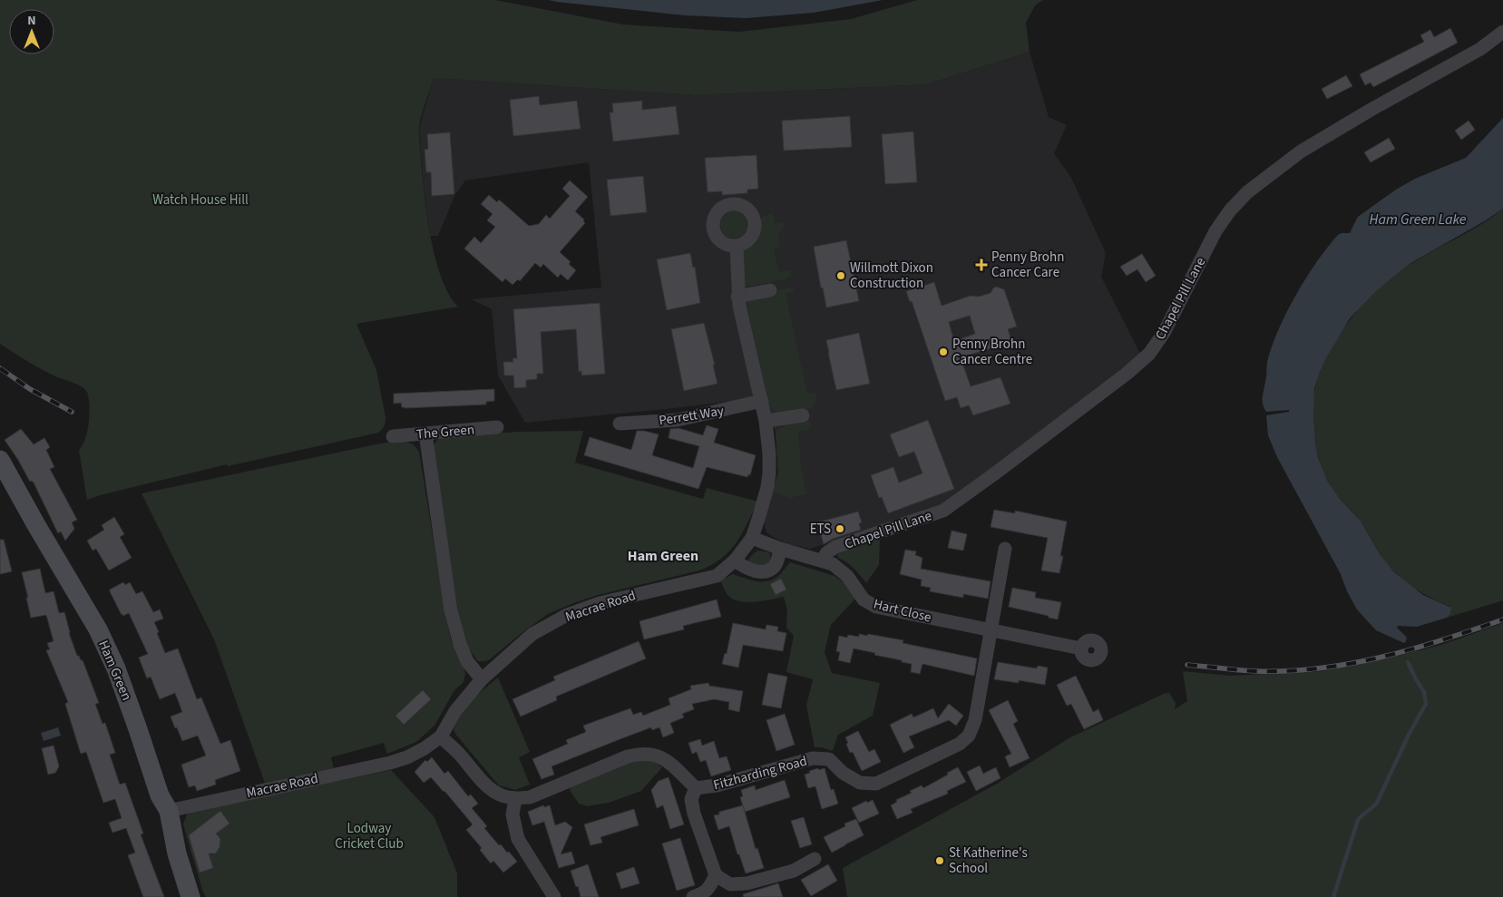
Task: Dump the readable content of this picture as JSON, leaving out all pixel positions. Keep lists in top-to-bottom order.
{
  "streets": {
    "street": [
      "Chapel Pill Lane",
      "Perrett Way",
      "The Green",
      "Macrae Road",
      "Hart Close",
      "Ham Green",
      "Fitzharding Road"
    ]
  },
  "crossings": [
    ["Chapel Pill Lane", "Hart Close"],
    ["Perrett Way", "Macrae Road"],
    ["Macrae Road", "Hart Close"],
    ["Macrae Road", "Ham Green"],
    ["Hart Close", "Fitzharding Road"]
  ],
  "districts": ["Ham Green"],
  "water": ["Ham Green Lake"],
  "parks": ["Watch House Hill", "Lodway Cricket Club"],
  "places": {
    "health": ["Penny Brohn Cancer Care"],
    "other": [
      "Willmott Dixon Construction",
      "Penny Brohn Cancer Centre",
      "ETS",
      "St Katherine's School"
    ]
  },
  "north": "top"
}
